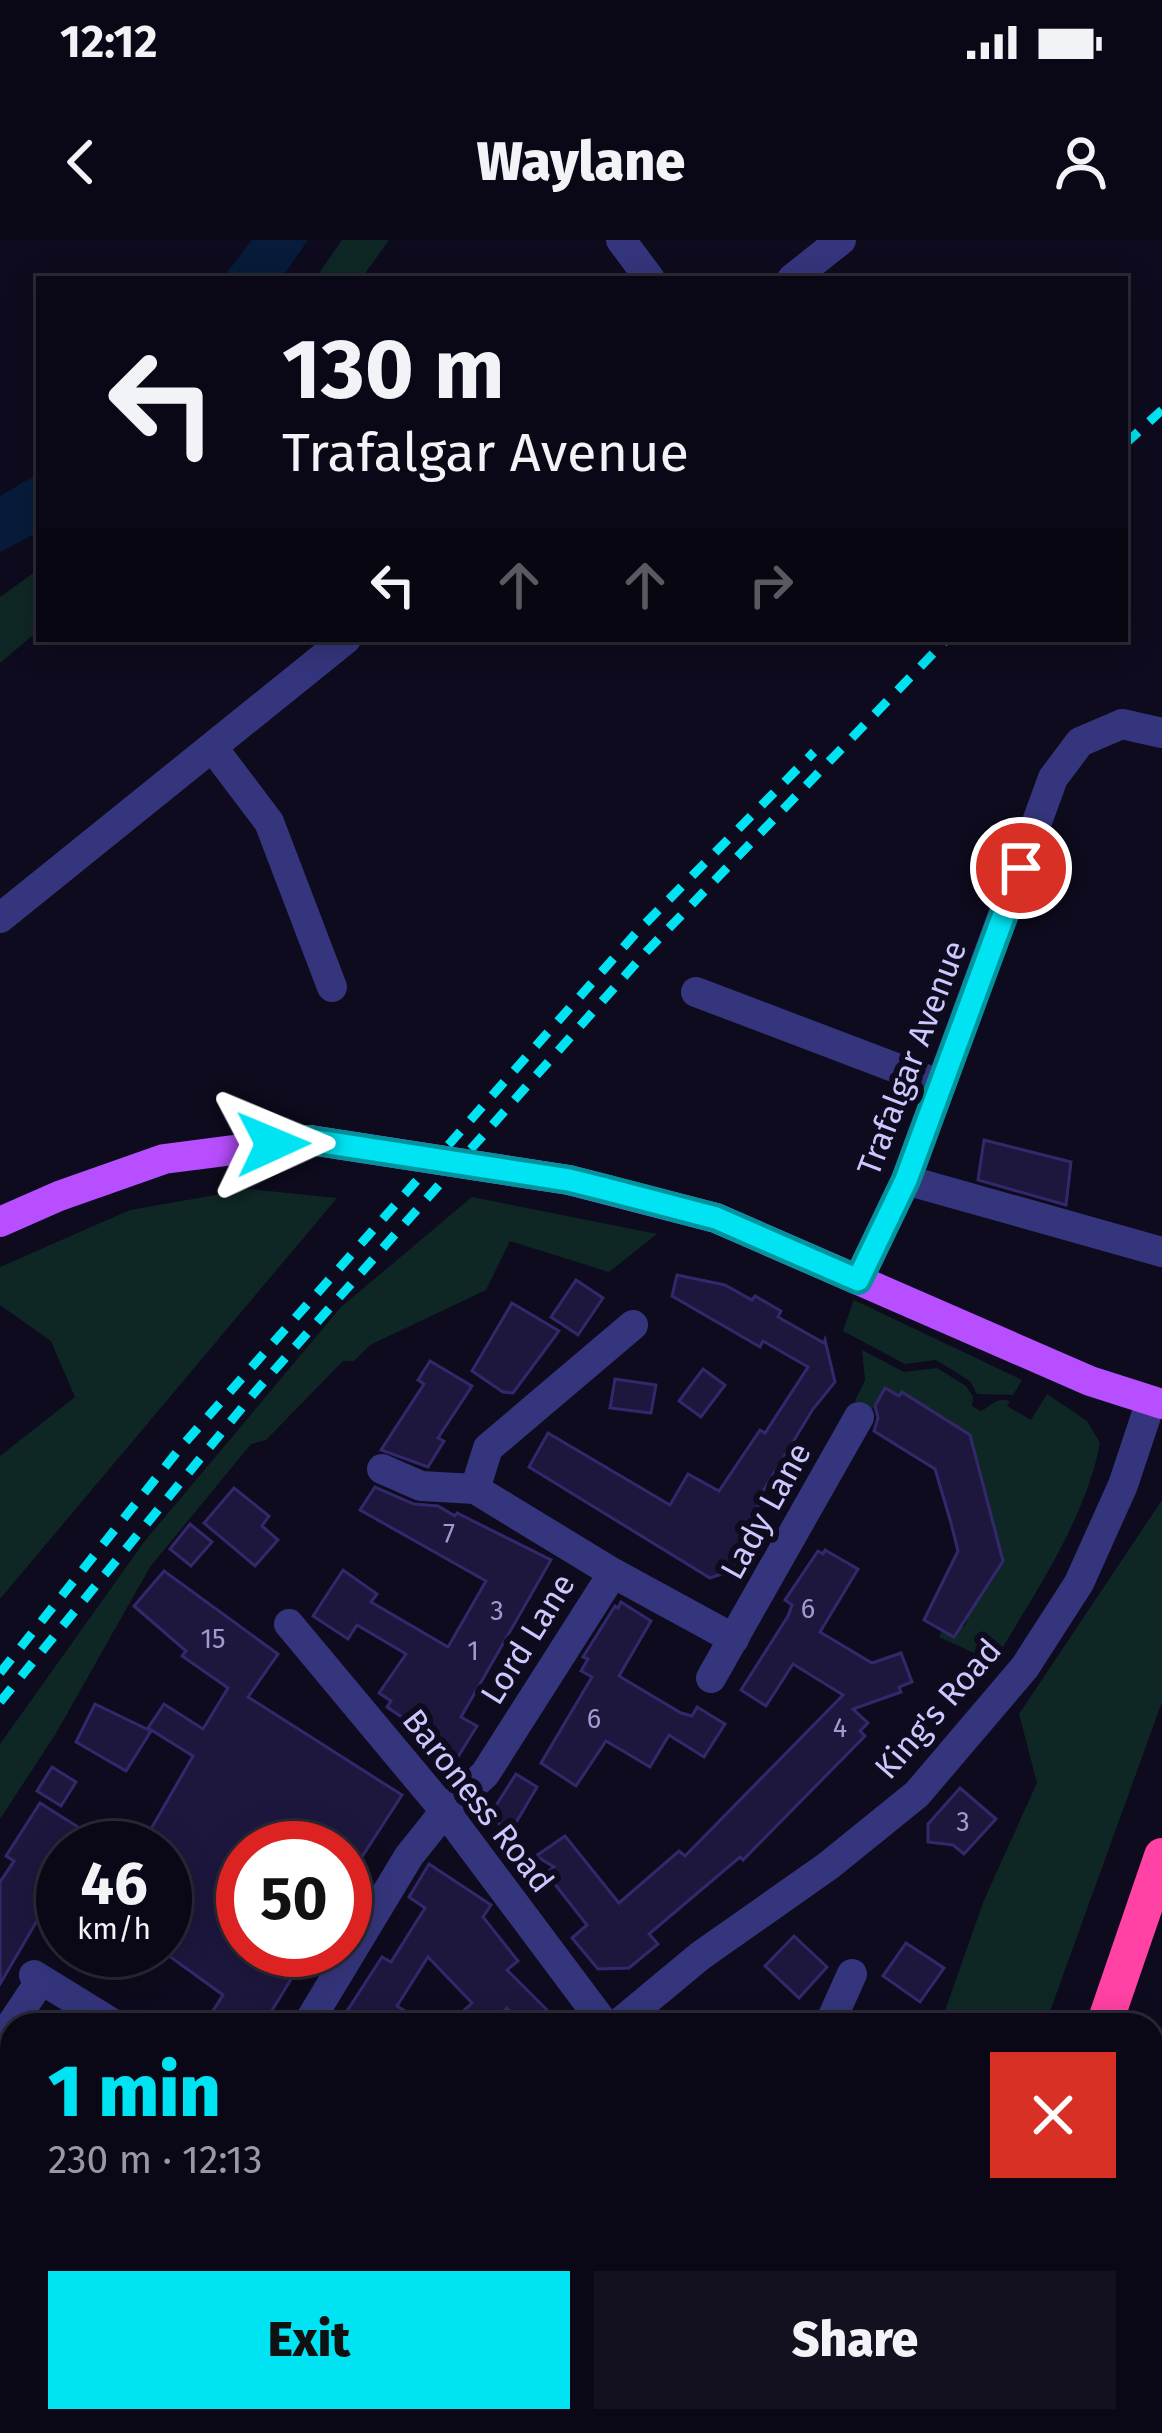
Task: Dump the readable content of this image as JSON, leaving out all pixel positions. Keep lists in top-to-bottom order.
{
  "streets": {
    "street": [
      "Trafalgar Avenue",
      "Lady Lane",
      "Lord Lane",
      "King's Road",
      "Baroness Road"
    ]
  },
  "crossings": [
    ["Lord Lane", "Baroness Road"]
  ],
  "house_numbers": [
    "7",
    "6",
    "3",
    "15",
    "1",
    "6",
    "4",
    "3"
  ],
  "page": {
    "status": "12:12",
    "header": "Waylane",
    "turn": ["130 m", "Trafalgar Avenue"],
    "speed": "46 km/h",
    "limit": "50",
    "heading": ["1 min", "230 m · 12:13"],
    "buttons": ["Exit", "Share"]
  }
}
